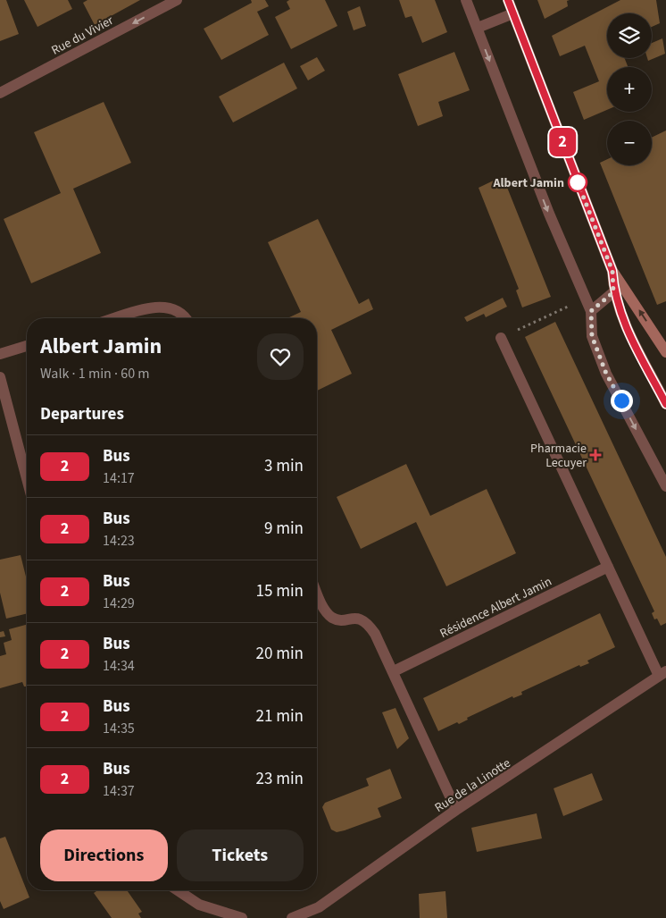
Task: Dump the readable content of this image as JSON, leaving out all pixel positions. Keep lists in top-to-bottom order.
{
  "streets": {
    "street": ["Rue du Vivier", "Résidence Albert Jamin", "Rue de la Linotte"]
  },
  "one_way": ["Rue du Vivier"],
  "places": {
    "other": ["Albert Jamin"],
    "health": ["Pharmacie Lecuyer"]
  },
  "lines": ["bus line 2"],
  "page": {
    "on_map": "2",
    "map_buttons": ["+", "−"],
    "heading": [
      ["Albert Jamin", "Walk · 1 min · 60 m"],
      "Departures"
    ],
    "list": [
      {
        "mark": "2",
        "name": "Bus",
        "note": "14:17",
        "value": "3 min"
      },
      {
        "mark": "2",
        "name": "Bus",
        "note": "14:23",
        "value": "9 min"
      },
      {
        "mark": "2",
        "name": "Bus",
        "note": "14:29",
        "value": "15 min"
      },
      {
        "mark": "2",
        "name": "Bus",
        "note": "14:34",
        "value": "20 min"
      },
      {
        "mark": "2",
        "name": "Bus",
        "note": "14:35",
        "value": "21 min"
      },
      {
        "mark": "2",
        "name": "Bus",
        "note": "14:37",
        "value": "23 min"
      }
    ],
    "buttons": ["Directions", "Tickets"]
  }
}
